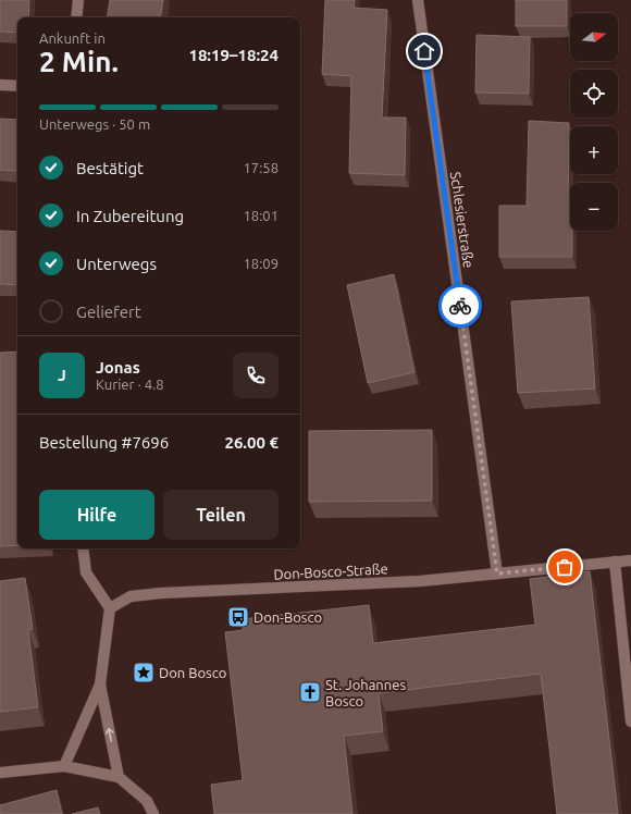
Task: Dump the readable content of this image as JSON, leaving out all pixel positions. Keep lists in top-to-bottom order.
{
  "streets": {
    "street": ["Schlesierstraße", "Don-Bosco-Straße"]
  },
  "crossings": [
    ["Schlesierstraße", "Don-Bosco-Straße"]
  ],
  "places": {
    "bus stop": ["Don-Bosco"],
    "place": ["Don Bosco"],
    "church": ["St. Johannes Bosco"]
  },
  "north": "right",
  "page": {
    "map_buttons": ["+", "−"],
    "heading": ["2 Min.", "Ankunft in", "18:19–18:24"],
    "panel": [
      "Jonas",
      "Kurier · 4.8",
      "Bestellung #7696",
      "26.00 €"
    ],
    "bar": "Unterwegs · 50 m",
    "list": [
      ["Bestätigt", "17:58"],
      ["In Zubereitung", "18:01"],
      ["Unterwegs", "18:09"],
      "Geliefert"
    ],
    "round": "J",
    "buttons": ["Hilfe", "Teilen"]
  }
}
